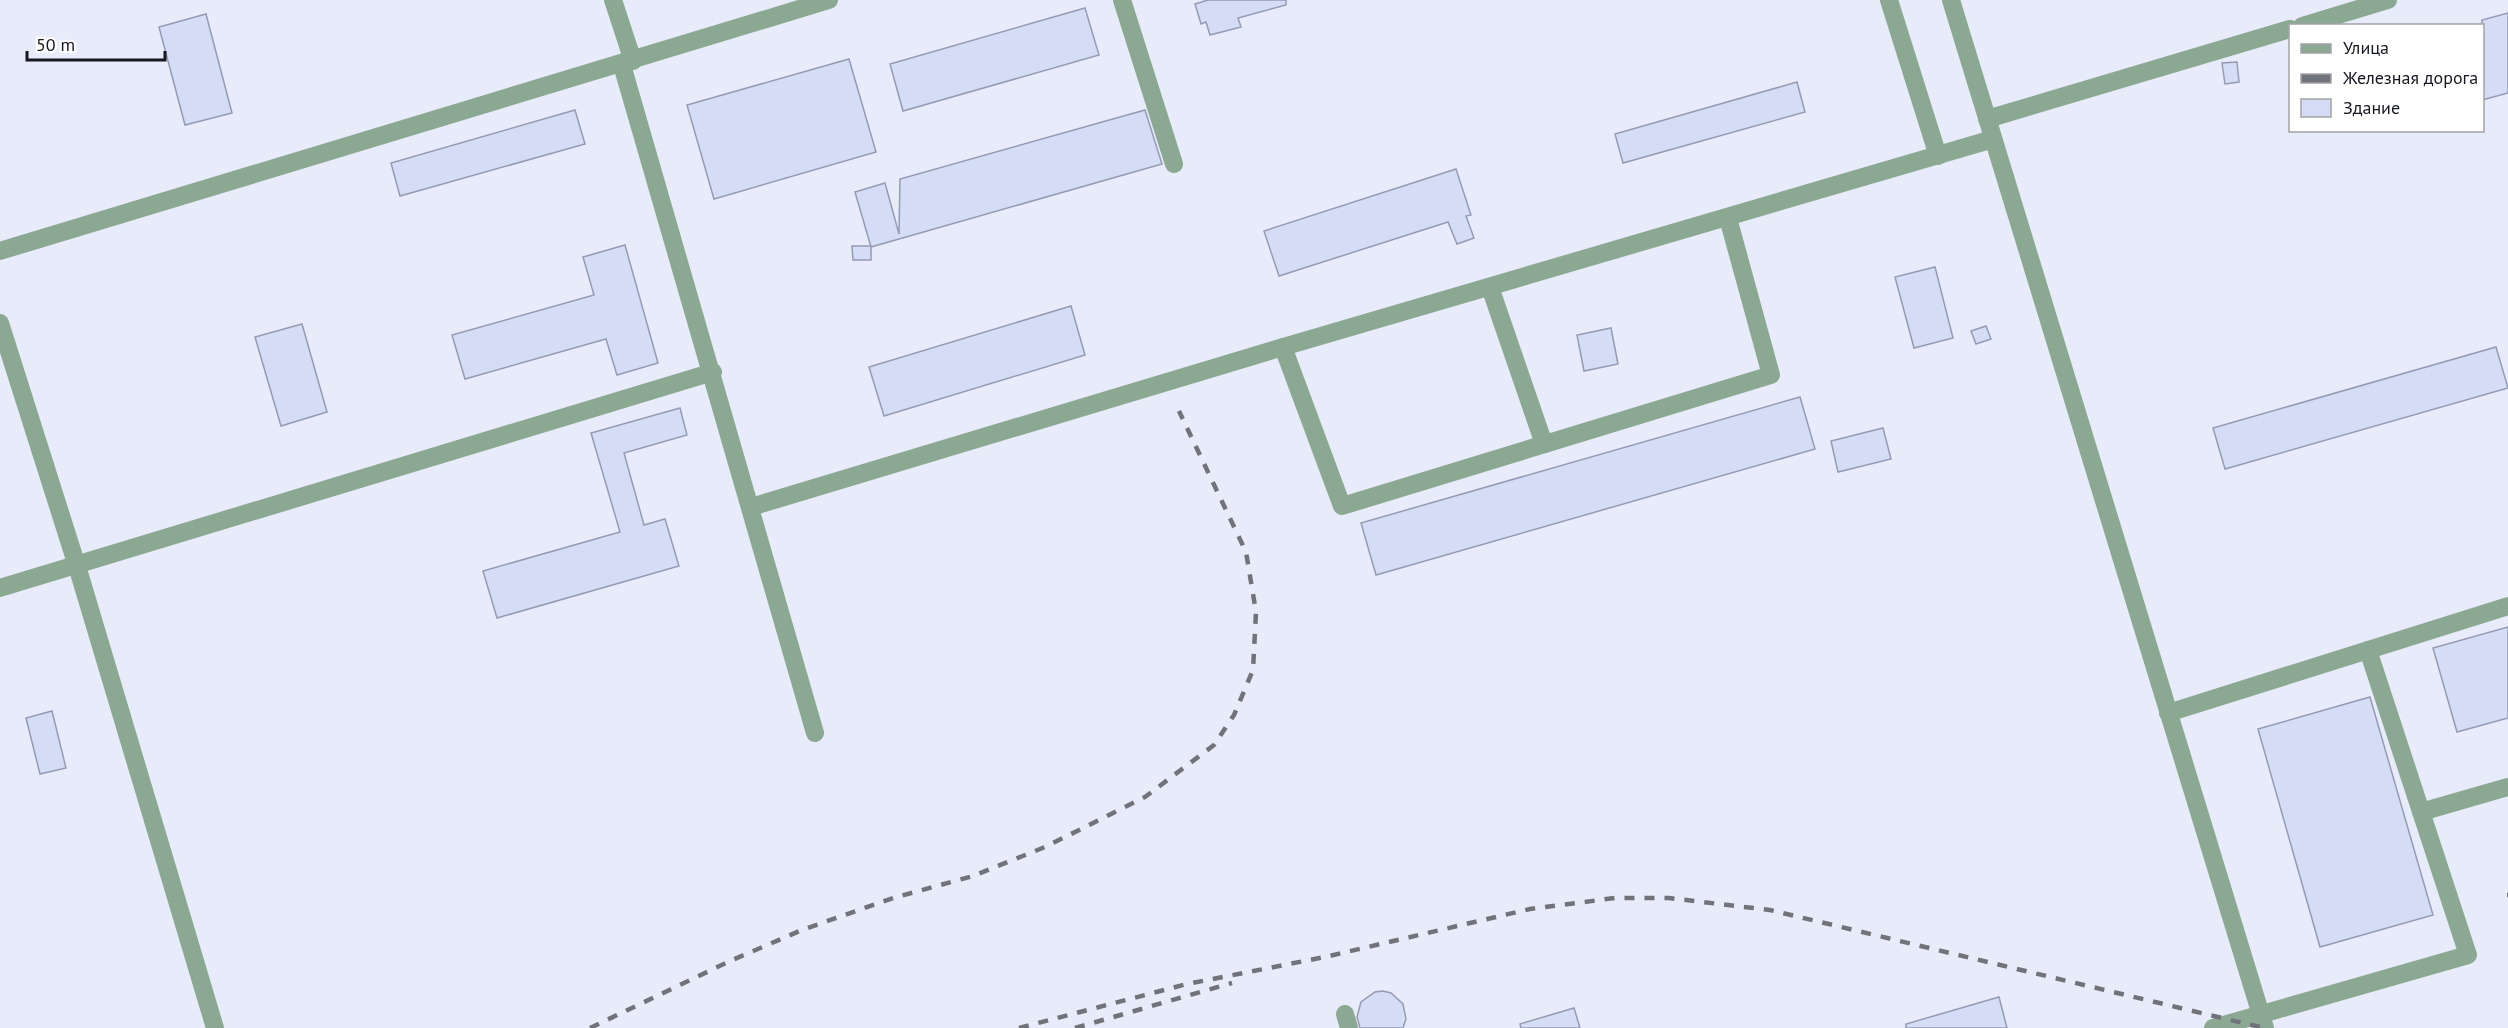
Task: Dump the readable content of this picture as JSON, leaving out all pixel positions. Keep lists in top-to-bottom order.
{
  "legend": ["Улица", "Железная дорога", "Здание"],
  "scale_bar": "50 m"
}
